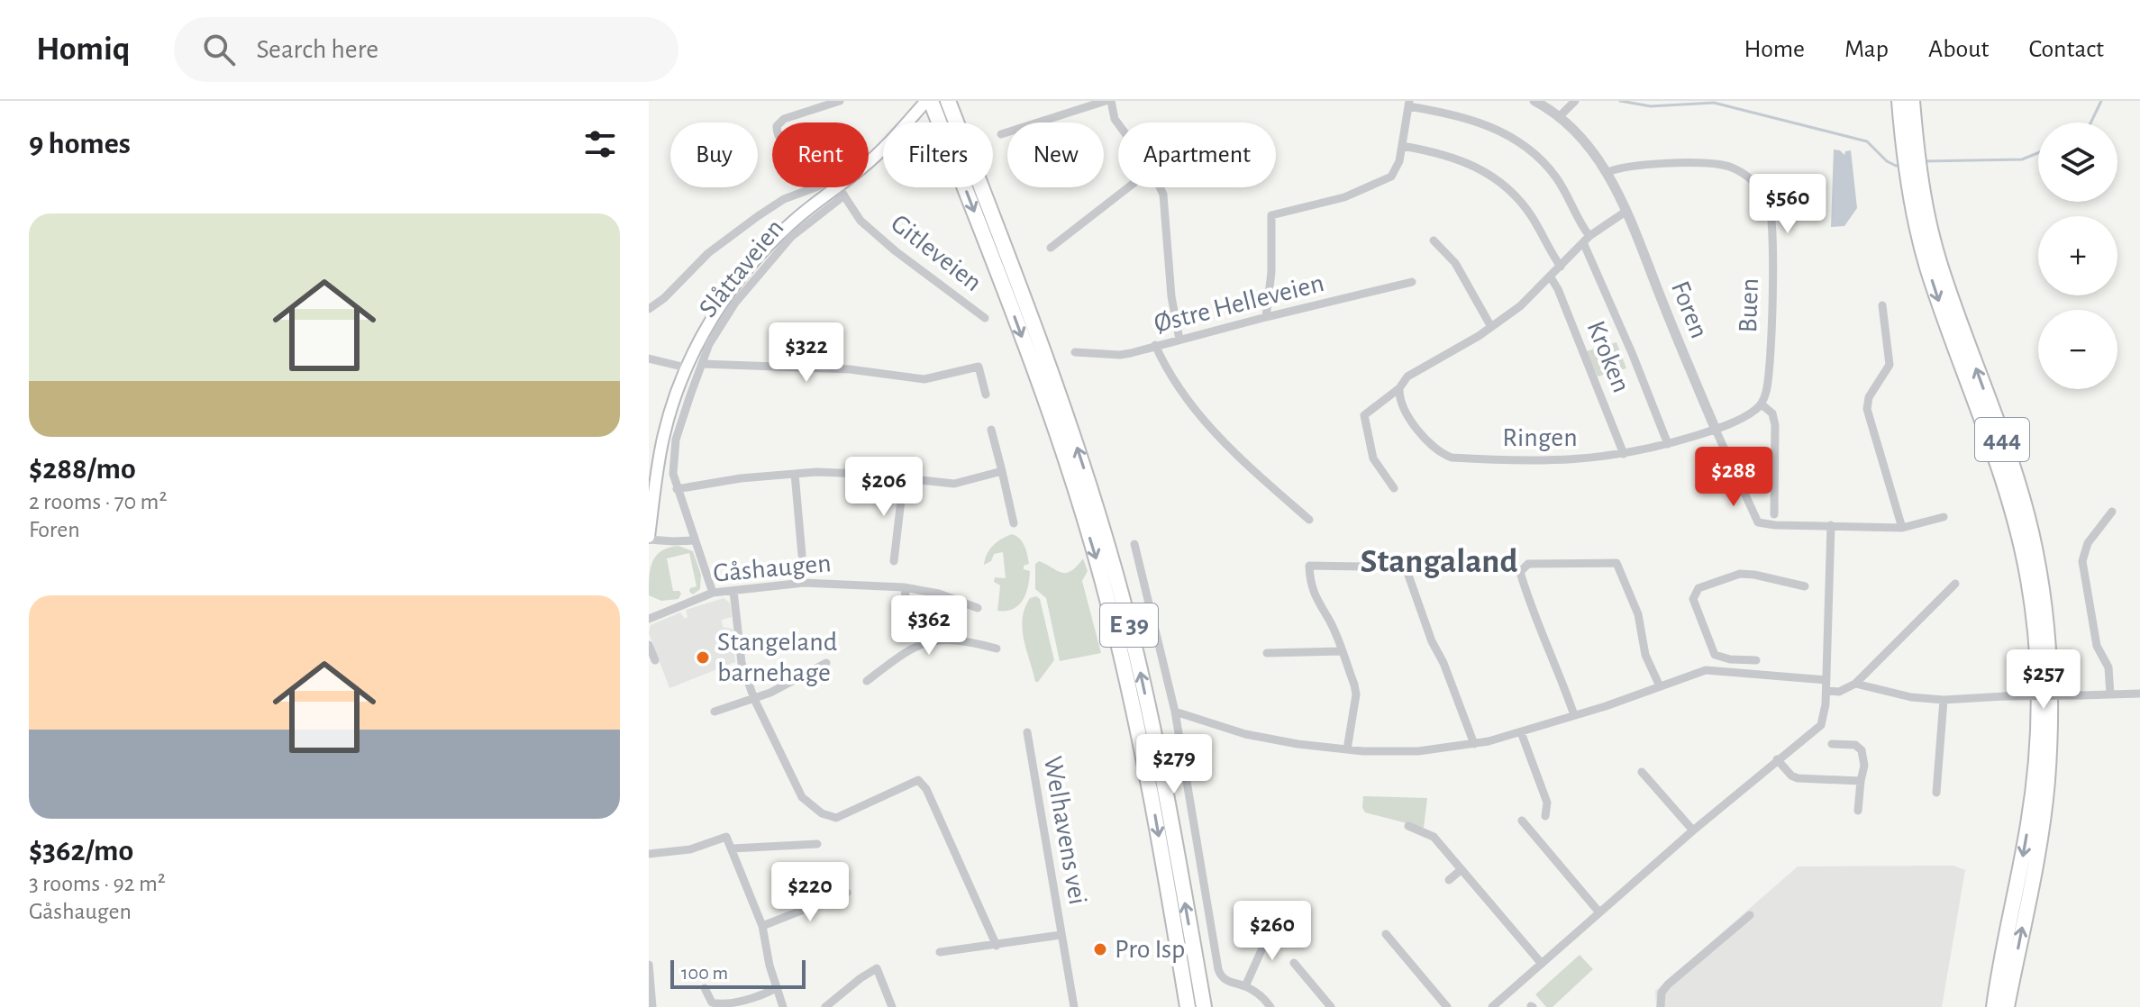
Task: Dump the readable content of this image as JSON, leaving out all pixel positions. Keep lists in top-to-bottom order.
{
  "streets": {
    "highway": ["444", "E 39"],
    "street": [
      "Gitleveien",
      "Slåttaveien",
      "Østre Helleveien",
      "Buen",
      "Foren",
      "Kroken",
      "Ringen",
      "Gåshaugen",
      "Welhavens vei"
    ]
  },
  "crossings": [
    ["Gitleveien", "Slåttaveien"],
    ["Slåttaveien", "Gåshaugen"],
    ["Buen", "Foren"],
    ["Foren", "Ringen"],
    ["Kroken", "Ringen"]
  ],
  "districts": ["Stangaland"],
  "places": ["Stangeland barnehage", "Pro Isp"],
  "scale_bar": "100 m",
  "page": {
    "header": "Homiq",
    "search": "Search here",
    "nav": [
      "Home",
      "Map",
      "About",
      "Contact"
    ],
    "heading": "9 homes",
    "map_buttons": ["+", "−"],
    "chip": [
      "Buy",
      "Rent",
      "Filters",
      "New",
      "Apartment"
    ],
    "price": [
      "$560",
      "$322",
      "$288",
      "$206",
      "$362",
      "$257",
      "$279",
      "$220",
      "$260"
    ],
    "list": [
      {
        "name": "$288/mo",
        "note": "2 rooms · 70 m² · Foren"
      },
      {
        "name": "$362/mo",
        "note": "3 rooms · 92 m² · Gåshaugen"
      }
    ],
    "scale": "100 m"
  }
}
